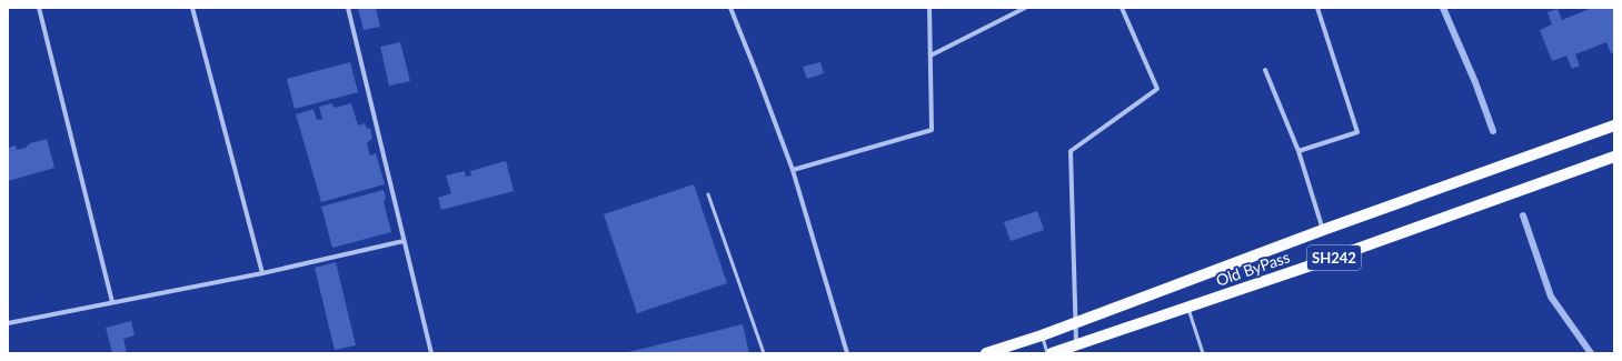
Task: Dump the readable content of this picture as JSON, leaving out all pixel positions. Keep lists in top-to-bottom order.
{
  "streets": {
    "main road": ["SH242", "Old ByPass"]
  }
}
